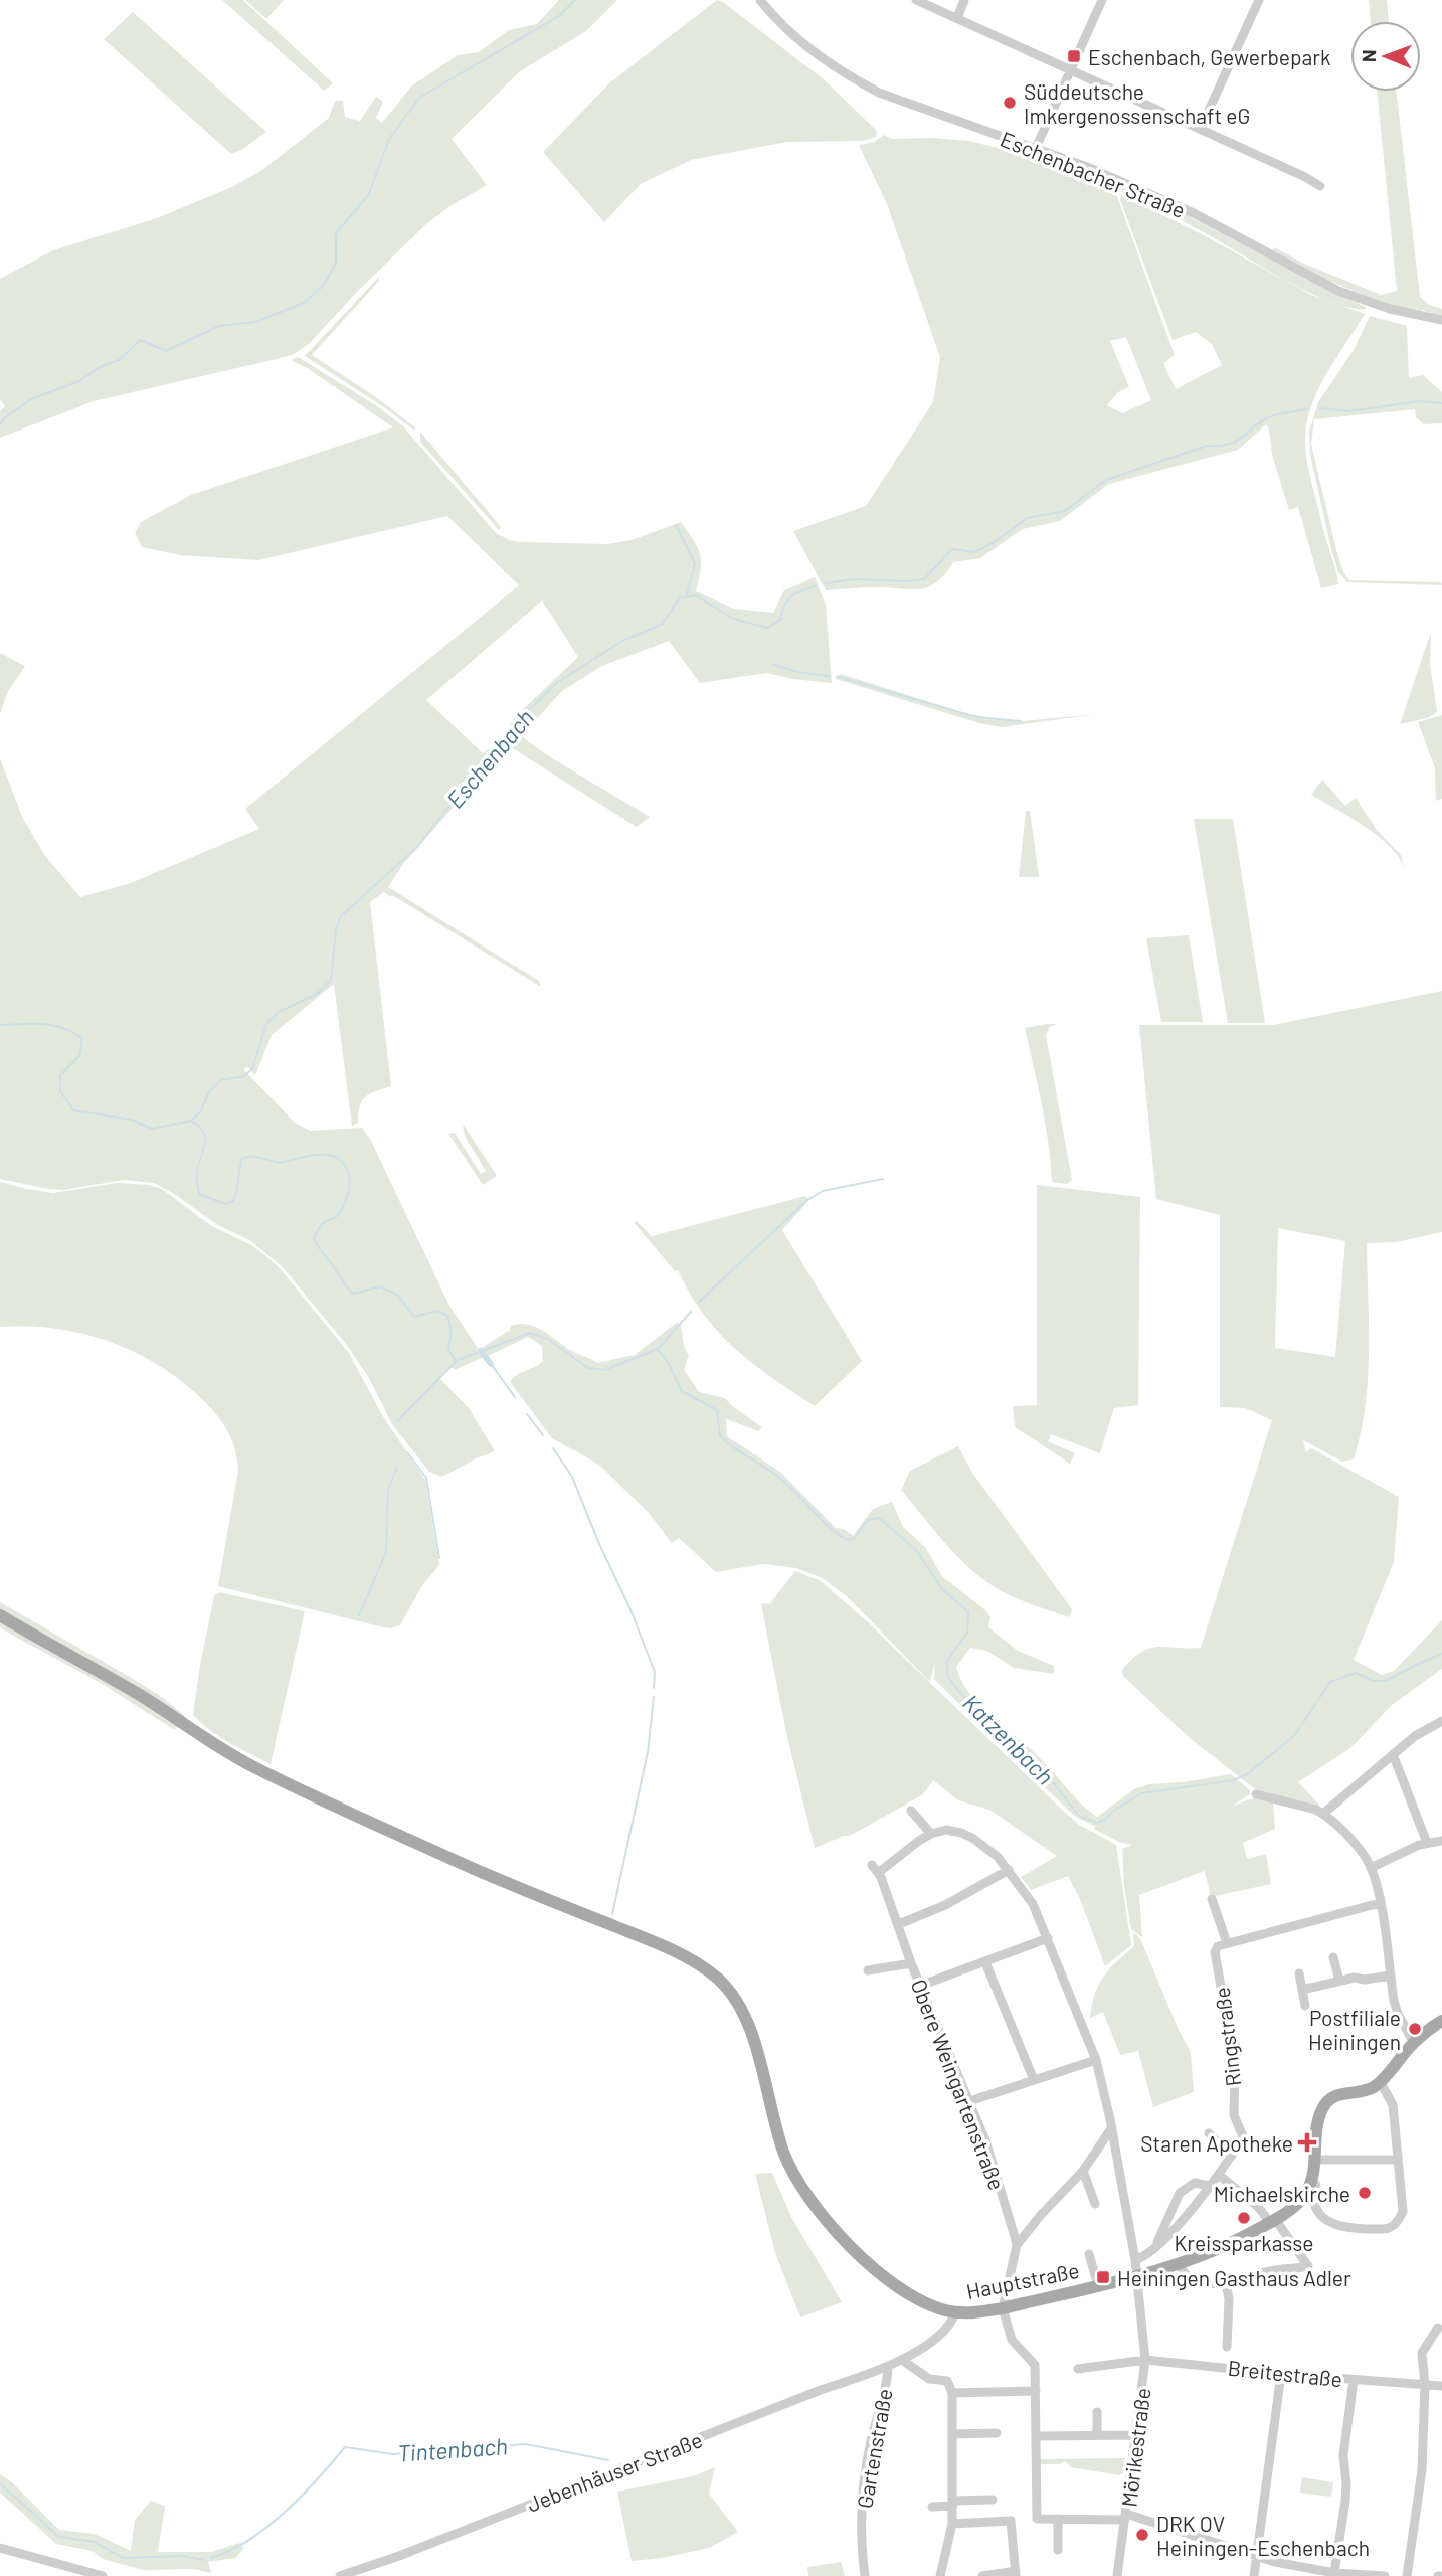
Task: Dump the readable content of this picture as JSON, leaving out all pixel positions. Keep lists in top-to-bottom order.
{
  "streets": {
    "main road": ["Hauptstraße"],
    "street": [
      "Eschenbacher Straße",
      "Ringstraße",
      "Obere Weingartenstraße",
      "Breitestraße",
      "Mörikestraße",
      "Gartenstraße",
      "Jebenhäuser Straße"
    ]
  },
  "crossings": [
    ["Obere Weingartenstraße", "Hauptstraße"],
    ["Obere Weingartenstraße", "Mörikestraße"],
    ["Hauptstraße", "Mörikestraße"],
    ["Hauptstraße", "Gartenstraße"],
    ["Breitestraße", "Mörikestraße"],
    ["Gartenstraße", "Jebenhäuser Straße"]
  ],
  "water": ["Eschenbach", "Katzenbach", "Tintenbach"],
  "places": {
    "transit": ["Eschenbach, Gewerbepark", "Heiningen Gasthaus Adler"],
    "other": [
      "Süddeutsche Imkergenossenschaft eG",
      "Postfiliale Heiningen",
      "Michaelskirche",
      "Kreissparkasse",
      "DRK OV Heiningen-Eschenbach"
    ],
    "health": ["Staren Apotheke"]
  },
  "north": "left"
}
